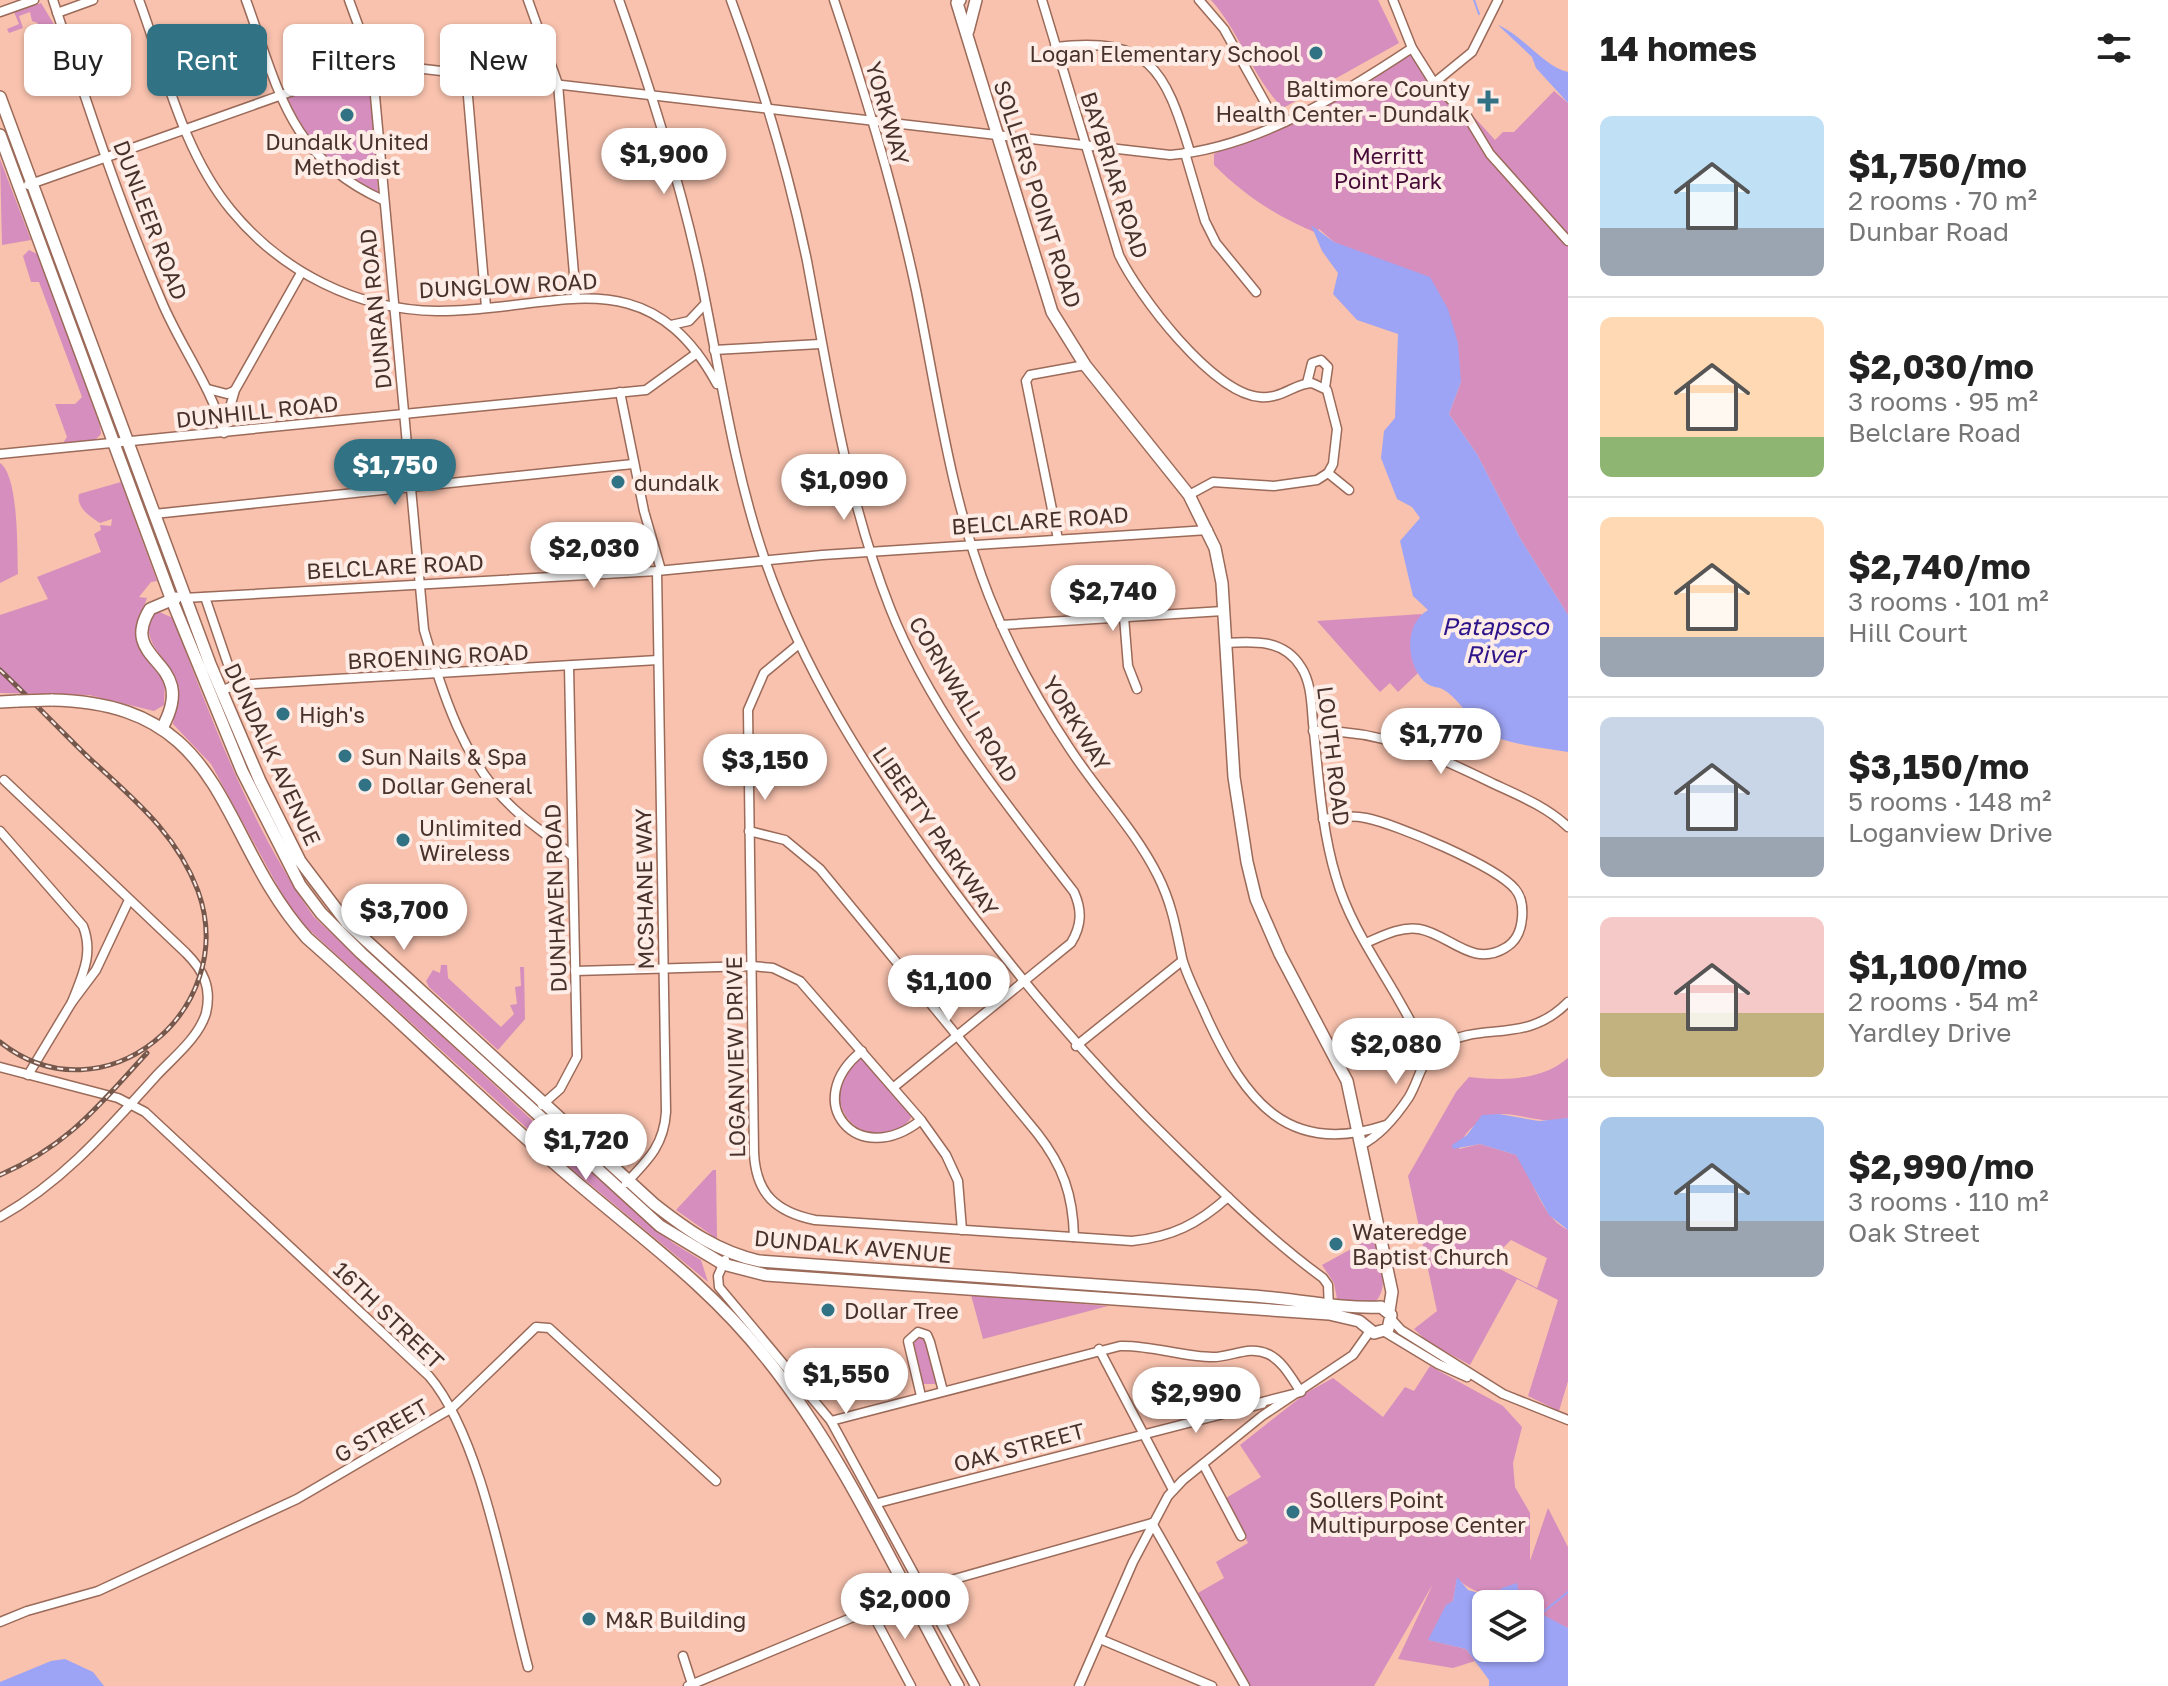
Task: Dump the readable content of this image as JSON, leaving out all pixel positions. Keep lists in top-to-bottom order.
{
  "streets": {
    "main road": ["SOLLERS POINT ROAD", "DUNDALK AVENUE"],
    "street": [
      "YORKWAY",
      "BAYBRIAR ROAD",
      "DUNLEER ROAD",
      "DUNGLOW ROAD",
      "DUNRAN ROAD",
      "DUNHILL ROAD",
      "BELCLARE ROAD",
      "BROENING ROAD",
      "CORNWALL ROAD",
      "LOUTH ROAD",
      "LIBERTY PARKWAY",
      "MCSHANE WAY",
      "DUNHAVEN ROAD",
      "LOGANVIEW DRIVE",
      "16TH STREET",
      "G STREET",
      "OAK STREET"
    ]
  },
  "crossings": [
    ["YORKWAY", "SOLLERS POINT ROAD"],
    ["YORKWAY", "BELCLARE ROAD"],
    ["SOLLERS POINT ROAD", "BELCLARE ROAD"],
    ["SOLLERS POINT ROAD", "DUNDALK AVENUE"],
    ["SOLLERS POINT ROAD", "LOUTH ROAD"],
    ["DUNLEER ROAD", "DUNHILL ROAD"],
    ["DUNGLOW ROAD", "DUNRAN ROAD"],
    ["DUNGLOW ROAD", "DUNHILL ROAD"],
    ["DUNGLOW ROAD", "LIBERTY PARKWAY"],
    ["DUNRAN ROAD", "DUNHILL ROAD"],
    ["DUNRAN ROAD", "BELCLARE ROAD"],
    ["DUNRAN ROAD", "BROENING ROAD"],
    ["DUNRAN ROAD", "DUNHAVEN ROAD"],
    ["DUNHILL ROAD", "DUNDALK AVENUE"],
    ["DUNHILL ROAD", "MCSHANE WAY"],
    ["BELCLARE ROAD", "CORNWALL ROAD"],
    ["BELCLARE ROAD", "DUNDALK AVENUE"],
    ["BELCLARE ROAD", "LIBERTY PARKWAY"],
    ["BELCLARE ROAD", "MCSHANE WAY"],
    ["BROENING ROAD", "DUNDALK AVENUE"],
    ["BROENING ROAD", "MCSHANE WAY"],
    ["BROENING ROAD", "DUNHAVEN ROAD"],
    ["CORNWALL ROAD", "LIBERTY PARKWAY"],
    ["DUNDALK AVENUE", "LIBERTY PARKWAY"],
    ["DUNDALK AVENUE", "MCSHANE WAY"],
    ["DUNDALK AVENUE", "DUNHAVEN ROAD"],
    ["LIBERTY PARKWAY", "LOGANVIEW DRIVE"],
    ["16TH STREET", "G STREET"]
  ],
  "water": ["Patapsco River"],
  "parks": ["Merritt Point Park"],
  "places": {
    "other": [
      "Logan Elementary School",
      "Dundalk United Methodist",
      "dundalk",
      "High's",
      "Sun Nails & Spa",
      "Dollar General",
      "Unlimited Wireless",
      "Wateredge Baptist Church",
      "Dollar Tree",
      "Sollers Point Multipurpose Center",
      "M&R Building"
    ],
    "health": ["Baltimore County Health Center - Dundalk"]
  },
  "page": {
    "heading": "14 homes",
    "chip": [
      "Buy",
      "Rent",
      "Filters",
      "New"
    ],
    "list": [
      {
        "name": "$1,750/mo",
        "note": "2 rooms · 70 m² · Dunbar Road"
      },
      {
        "name": "$2,030/mo",
        "note": "3 rooms · 95 m² · Belclare Road"
      },
      {
        "name": "$2,740/mo",
        "note": "3 rooms · 101 m² · Hill Court"
      },
      {
        "name": "$3,150/mo",
        "note": "5 rooms · 148 m² · Loganview Drive"
      },
      {
        "name": "$1,100/mo",
        "note": "2 rooms · 54 m² · Yardley Drive"
      },
      {
        "name": "$2,990/mo",
        "note": "3 rooms · 110 m² · Oak Street"
      }
    ],
    "price": [
      "$1,900",
      "$1,750",
      "$1,090",
      "$2,030",
      "$2,740",
      "$1,770",
      "$3,150",
      "$3,700",
      "$1,100",
      "$2,080",
      "$1,720",
      "$1,550",
      "$2,990",
      "$2,000"
    ]
  }
}
